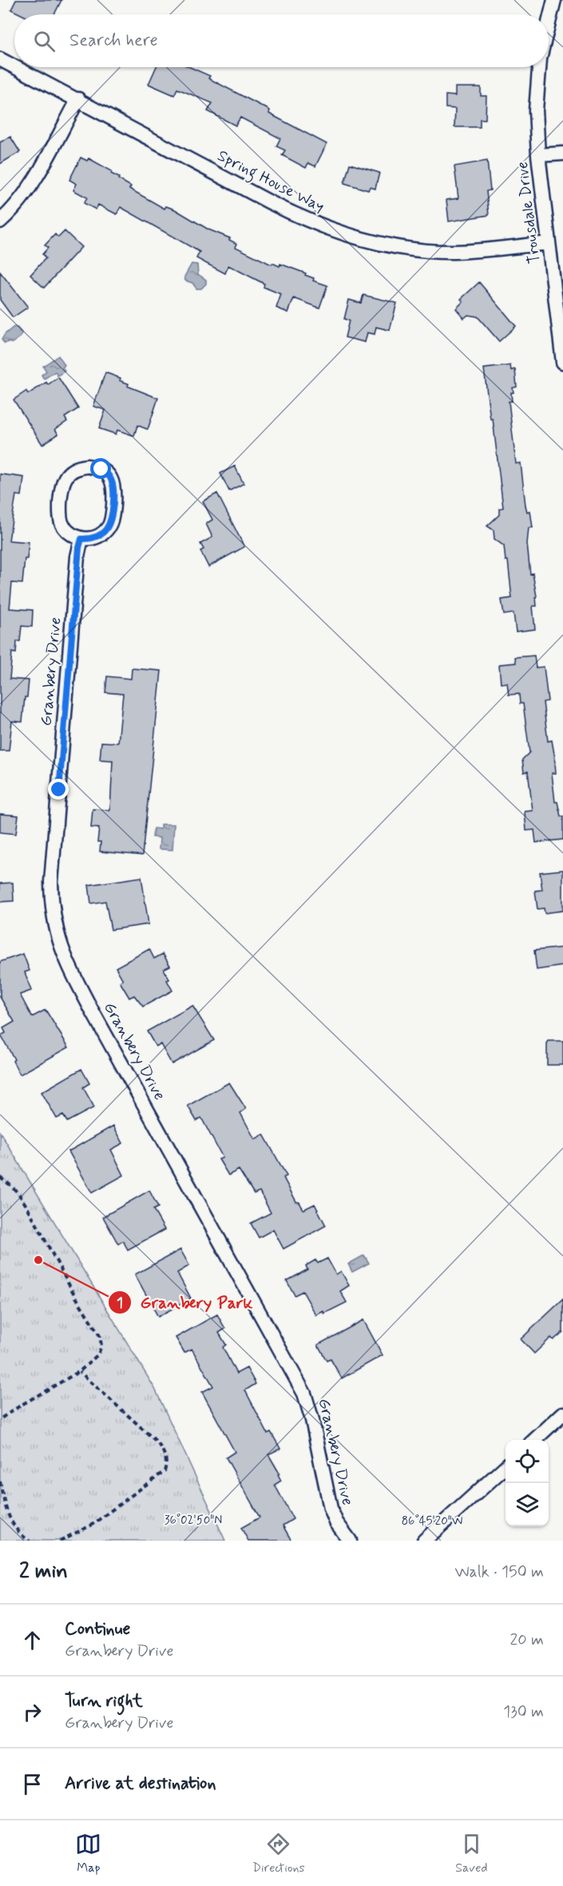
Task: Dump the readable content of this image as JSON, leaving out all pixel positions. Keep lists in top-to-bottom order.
{
  "streets": {
    "street": ["Spring House Way", "Trousdale Drive", "Granbery Drive"]
  },
  "crossings": [
    ["Spring House Way", "Trousdale Drive"]
  ],
  "places": ["Granbery Park"],
  "page": {
    "search": "Search here",
    "heading": ["2 min", "Walk · 150 m"],
    "list": [
      ["Continue", "Granbery Drive", "20 m"],
      ["Turn right", "Granbery Drive", "130 m"],
      "Arrive at destination"
    ],
    "nav": ["Map", "Directions", "Saved"]
  },
  "coordinates": ["36°02'50\"N", "86°45'20\"W"]
}
